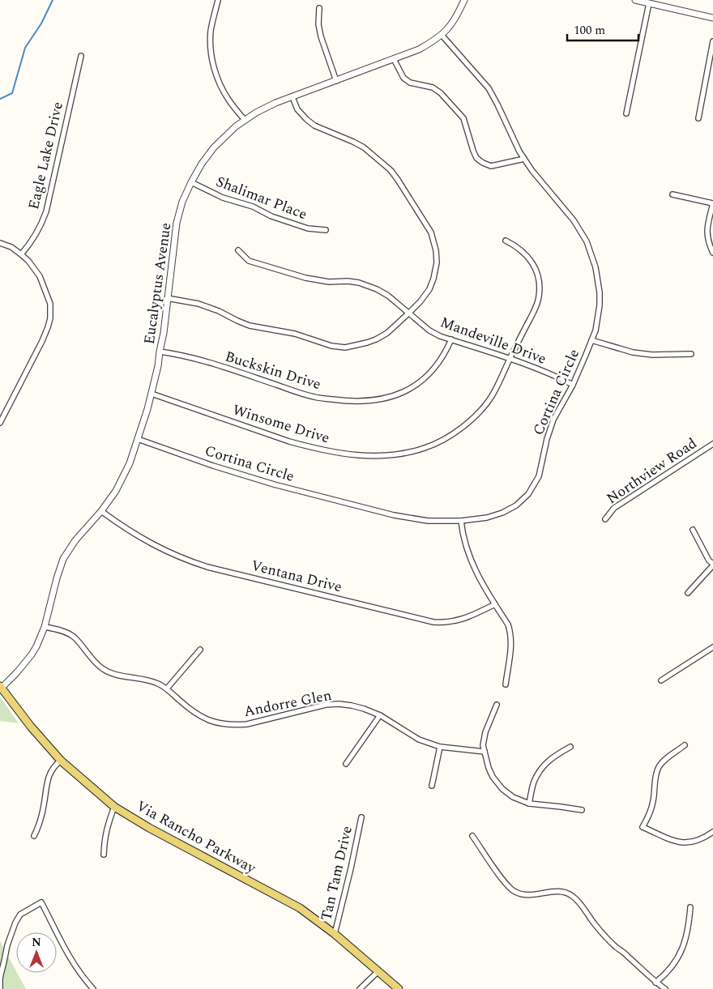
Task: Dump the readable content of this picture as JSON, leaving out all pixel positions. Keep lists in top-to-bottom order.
{
  "streets": {
    "main road": ["Via Rancho Parkway"],
    "street": [
      "Eagle Lake Drive",
      "Shalimar Place",
      "Eucalyptus Avenue",
      "Mandeville Drive",
      "Buckskin Drive",
      "Cortina Circle",
      "Winsome Drive",
      "Northview Road",
      "Ventana Drive",
      "Andorre Glen",
      "Tan Tam Drive"
    ]
  },
  "crossings": [
    ["Shalimar Place", "Eucalyptus Avenue"],
    ["Eucalyptus Avenue", "Buckskin Drive"],
    ["Eucalyptus Avenue", "Cortina Circle"],
    ["Eucalyptus Avenue", "Winsome Drive"],
    ["Eucalyptus Avenue", "Ventana Drive"],
    ["Eucalyptus Avenue", "Andorre Glen"],
    ["Eucalyptus Avenue", "Via Rancho Parkway"],
    ["Mandeville Drive", "Buckskin Drive"],
    ["Mandeville Drive", "Cortina Circle"],
    ["Mandeville Drive", "Winsome Drive"],
    ["Via Rancho Parkway", "Tan Tam Drive"]
  ],
  "scale_bar": "100 m",
  "north": "top"
}
